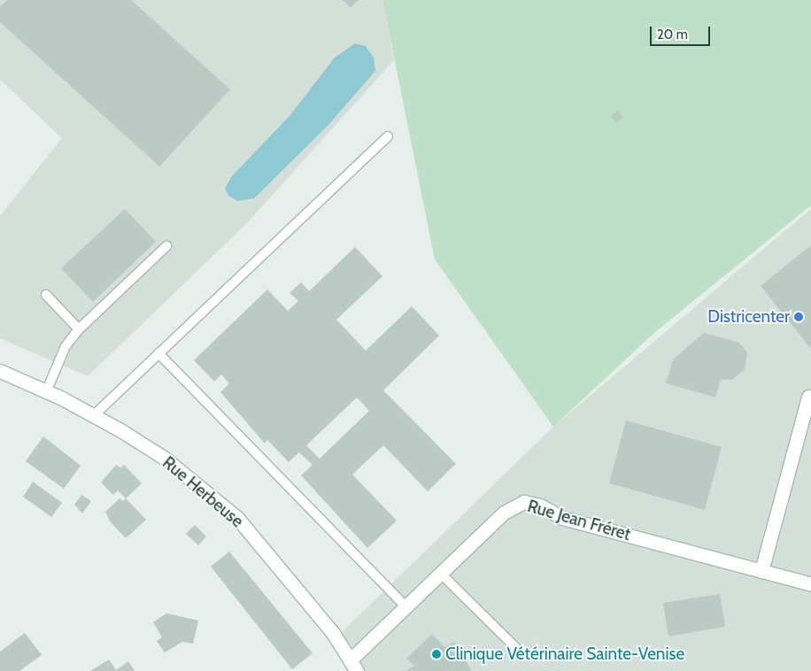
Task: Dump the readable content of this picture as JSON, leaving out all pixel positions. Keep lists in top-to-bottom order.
{
  "streets": {
    "street": ["Rue Herbeuse", "Rue Jean Fréret"]
  },
  "crossings": [
    ["Rue Herbeuse", "Rue Jean Fréret"]
  ],
  "places": ["Districenter", "Clinique Vétérinaire Sainte-Venise"],
  "scale_bar": "20 m"
}
